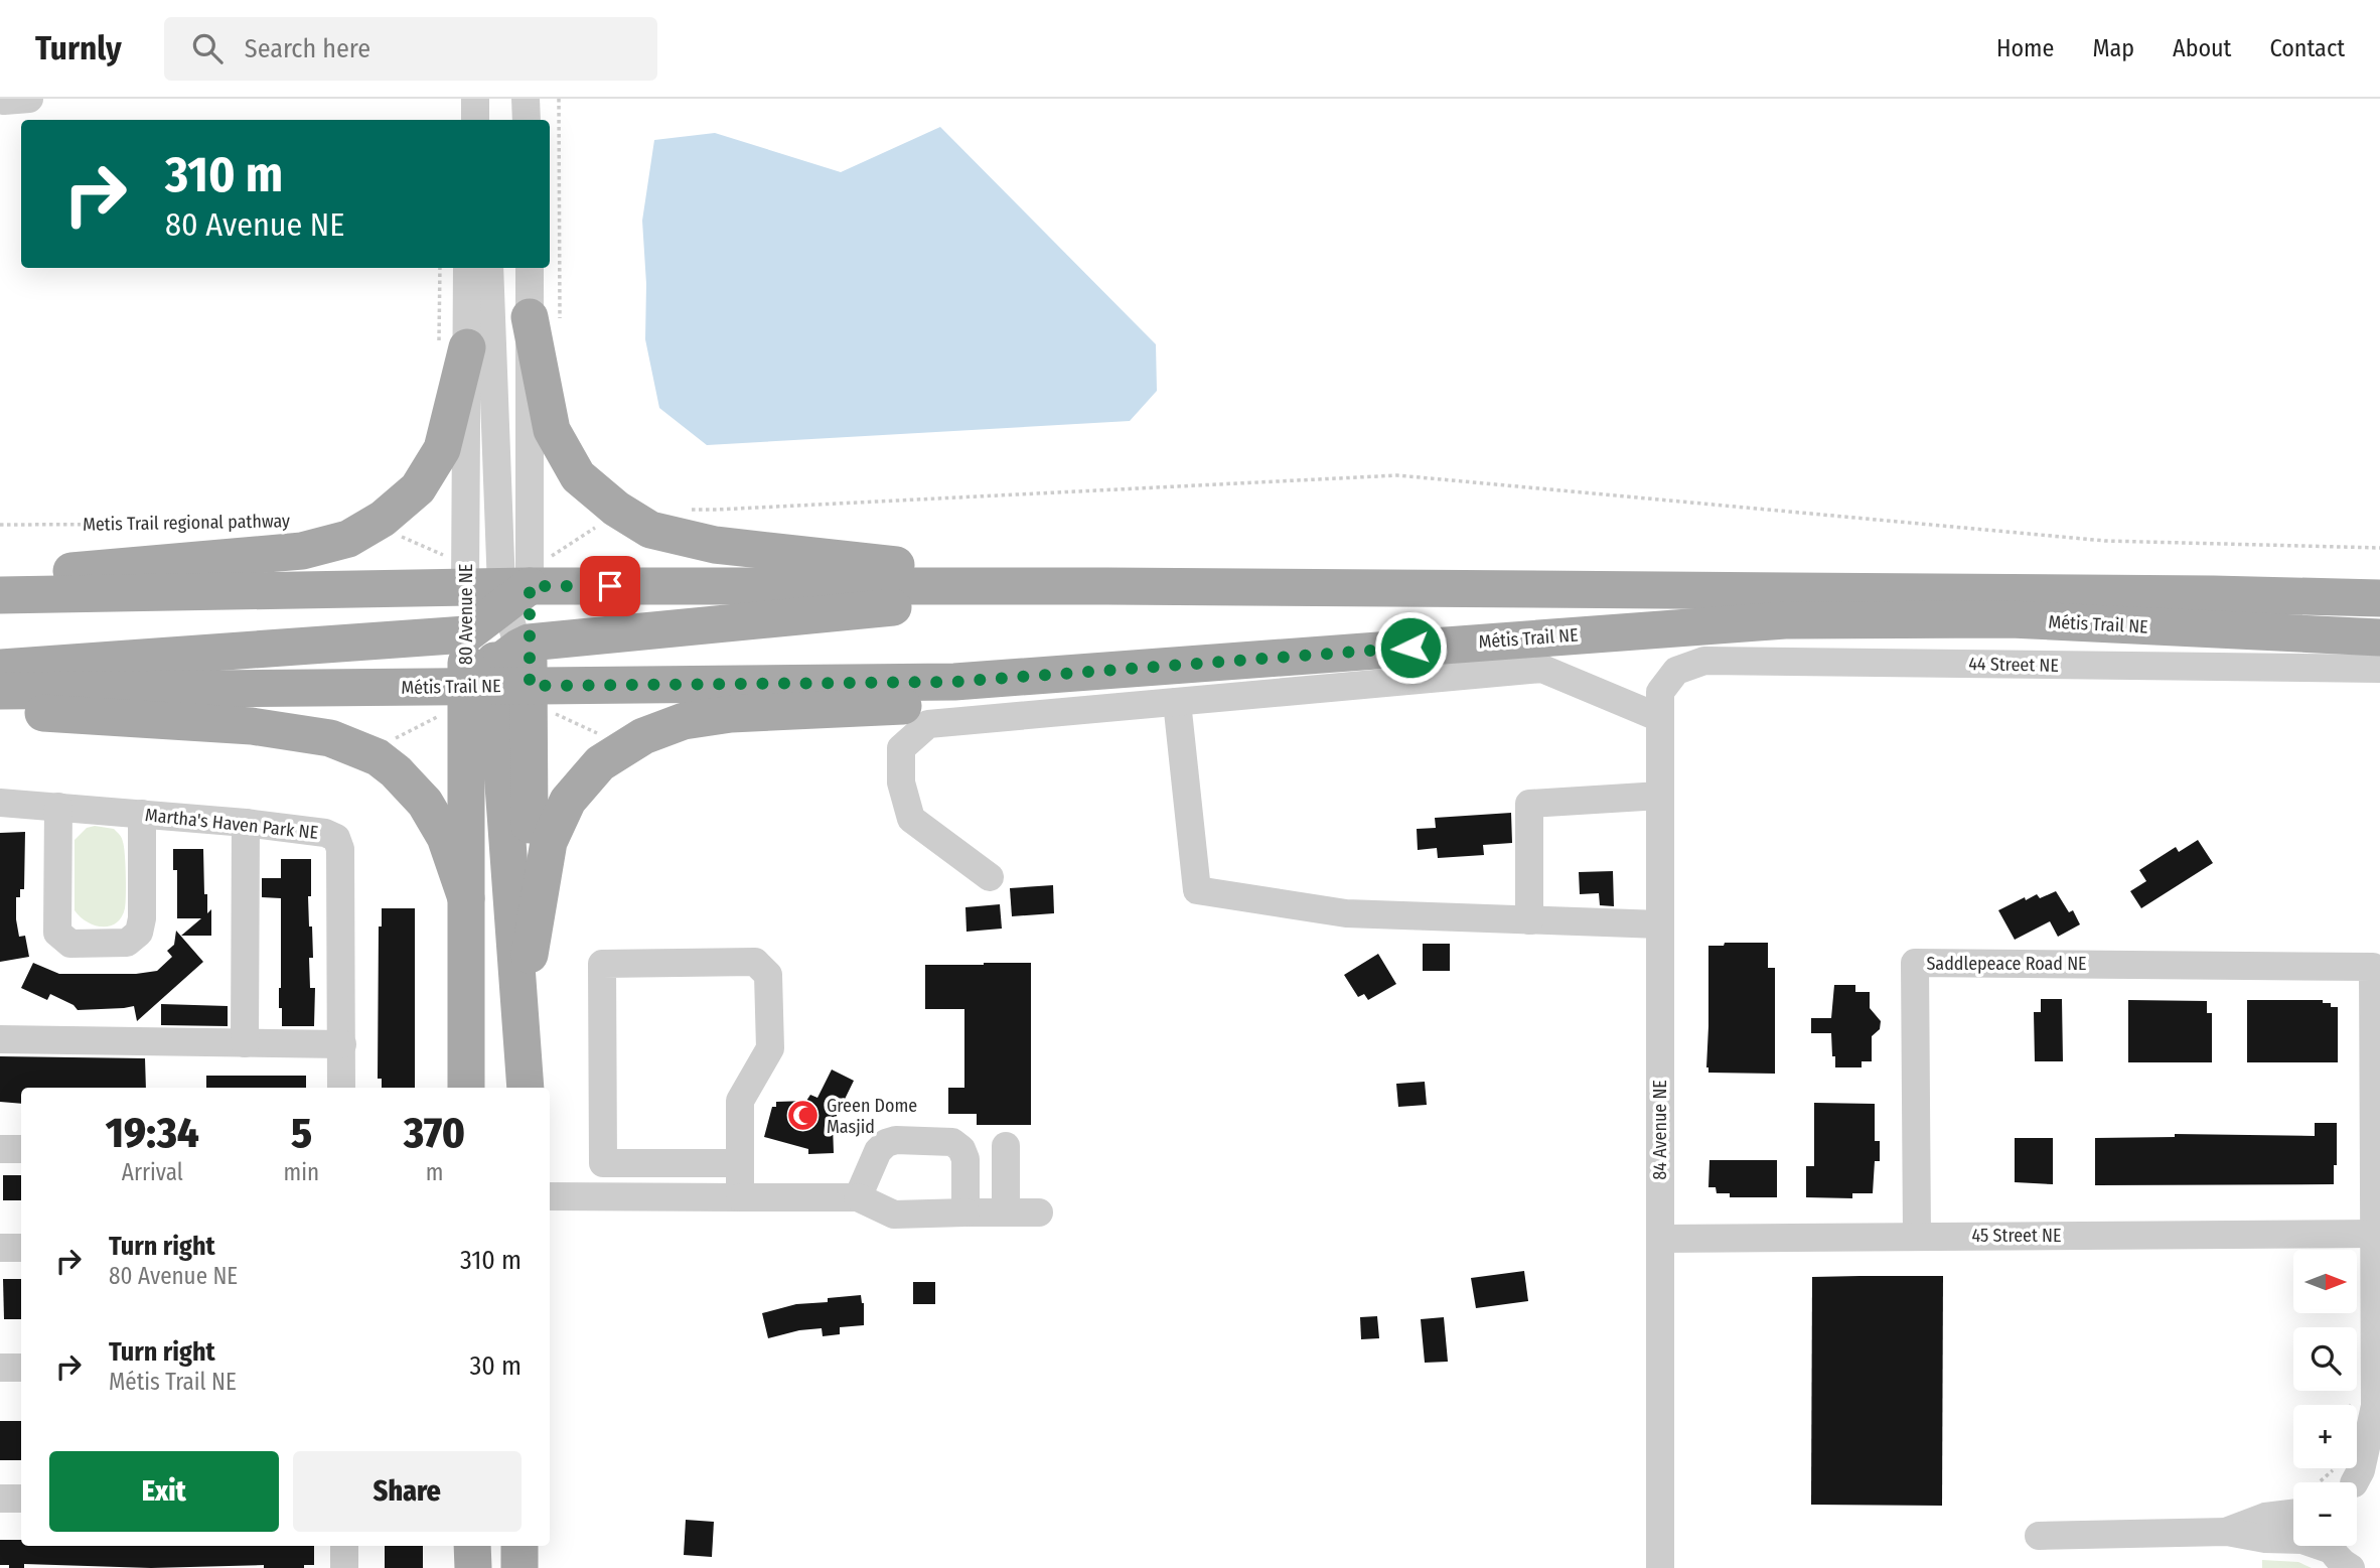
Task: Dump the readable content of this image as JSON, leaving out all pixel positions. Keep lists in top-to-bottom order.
{
  "streets": {
    "main road": ["80 Avenue NE", "Métis Trail NE"],
    "street": [
      "44 Street NE",
      "Martha's Haven Park NE",
      "Saddlepeace Road NE",
      "84 Avenue NE",
      "45 Street NE"
    ],
    "path": ["Metis Trail regional pathway"]
  },
  "crossings": [
    ["80 Avenue NE", "Métis Trail NE"],
    ["44 Street NE", "84 Avenue NE"],
    ["Saddlepeace Road NE", "45 Street NE"],
    ["84 Avenue NE", "45 Street NE"]
  ],
  "places": {
    "mosque": ["Green Dome Masjid"]
  },
  "north": "right",
  "page": {
    "header": "Turnly",
    "search": "Search here",
    "nav": [
      "Home",
      "Map",
      "About",
      "Contact"
    ],
    "turn": ["310 m", "80 Avenue NE"],
    "eta": [
      "19:34",
      "Arrival",
      "5",
      "min",
      "370",
      "m"
    ],
    "list": [
      {
        "name": "Turn right",
        "note": "80 Avenue NE",
        "value": "310 m"
      },
      {
        "name": "Turn right",
        "note": "Métis Trail NE",
        "value": "30 m"
      }
    ],
    "map_buttons": ["+", "−"],
    "buttons": ["Exit", "Share"]
  }
}
